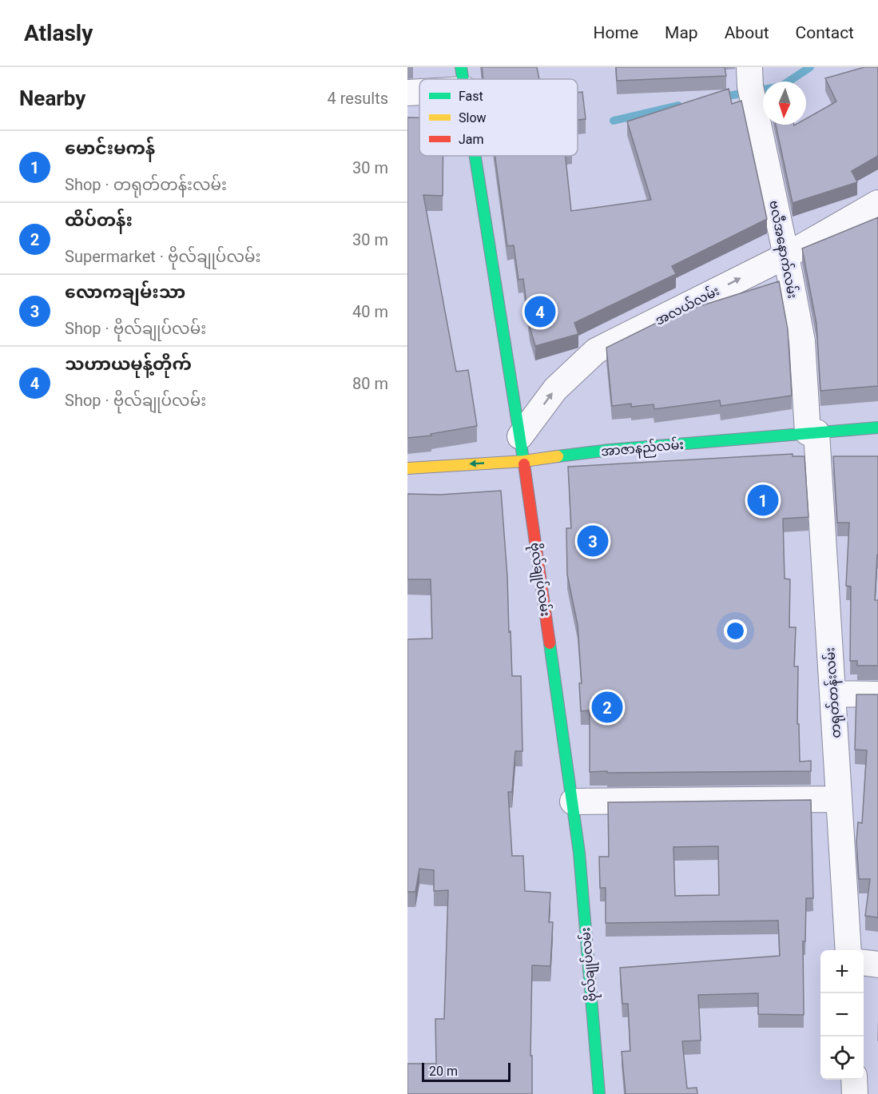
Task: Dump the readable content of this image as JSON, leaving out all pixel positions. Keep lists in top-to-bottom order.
{
  "streets": {
    "main road": ["အာဇာနည်လမ်း", "ဗိုလ်ချုပ်လမ်း"],
    "street": ["ဗလီအနောက်လမ်း", "အလယ်လမ်း", "တရုတ်တန်းလမ်း"]
  },
  "crossings": [
    ["ဗလီအနောက်လမ်း", "အလယ်လမ်း"],
    ["ဗလီအနောက်လမ်း", "အာဇာနည်လမ်း"],
    ["ဗလီအနောက်လမ်း", "တရုတ်တန်းလမ်း"],
    ["အလယ်လမ်း", "ဗိုလ်ချုပ်လမ်း"],
    ["အာဇာနည်လမ်း", "ဗိုလ်ချုပ်လမ်း"],
    ["အာဇာနည်လမ်း", "တရုတ်တန်းလမ်း"]
  ],
  "one_way": ["အလယ်လမ်း"],
  "legend": ["Fast", "Slow", "Jam"],
  "scale_bar": "20 m",
  "north": "bottom",
  "page": {
    "header": "Atlasly",
    "nav": [
      "Home",
      "Map",
      "About",
      "Contact"
    ],
    "heading": ["Nearby", "4 results"],
    "list": [
      {
        "mark": "1",
        "name": "မောင်းမကန်",
        "note": "Shop · တရုတ်တန်းလမ်း",
        "value": "30 m"
      },
      {
        "mark": "2",
        "name": "ထိပ်တန်း",
        "note": "Supermarket · ဗိုလ်ချုပ်လမ်း",
        "value": "30 m"
      },
      {
        "mark": "3",
        "name": "လောကချမ်းသာ",
        "note": "Shop · ဗိုလ်ချုပ်လမ်း",
        "value": "40 m"
      },
      {
        "mark": "4",
        "name": "သဟာယမုန့်တိုက်",
        "note": "Shop · ဗိုလ်ချုပ်လမ်း",
        "value": "80 m"
      }
    ],
    "pins": [
      "4",
      "1",
      "3",
      "2"
    ],
    "map_buttons": ["+", "−"],
    "scale": "20 m"
  }
}
